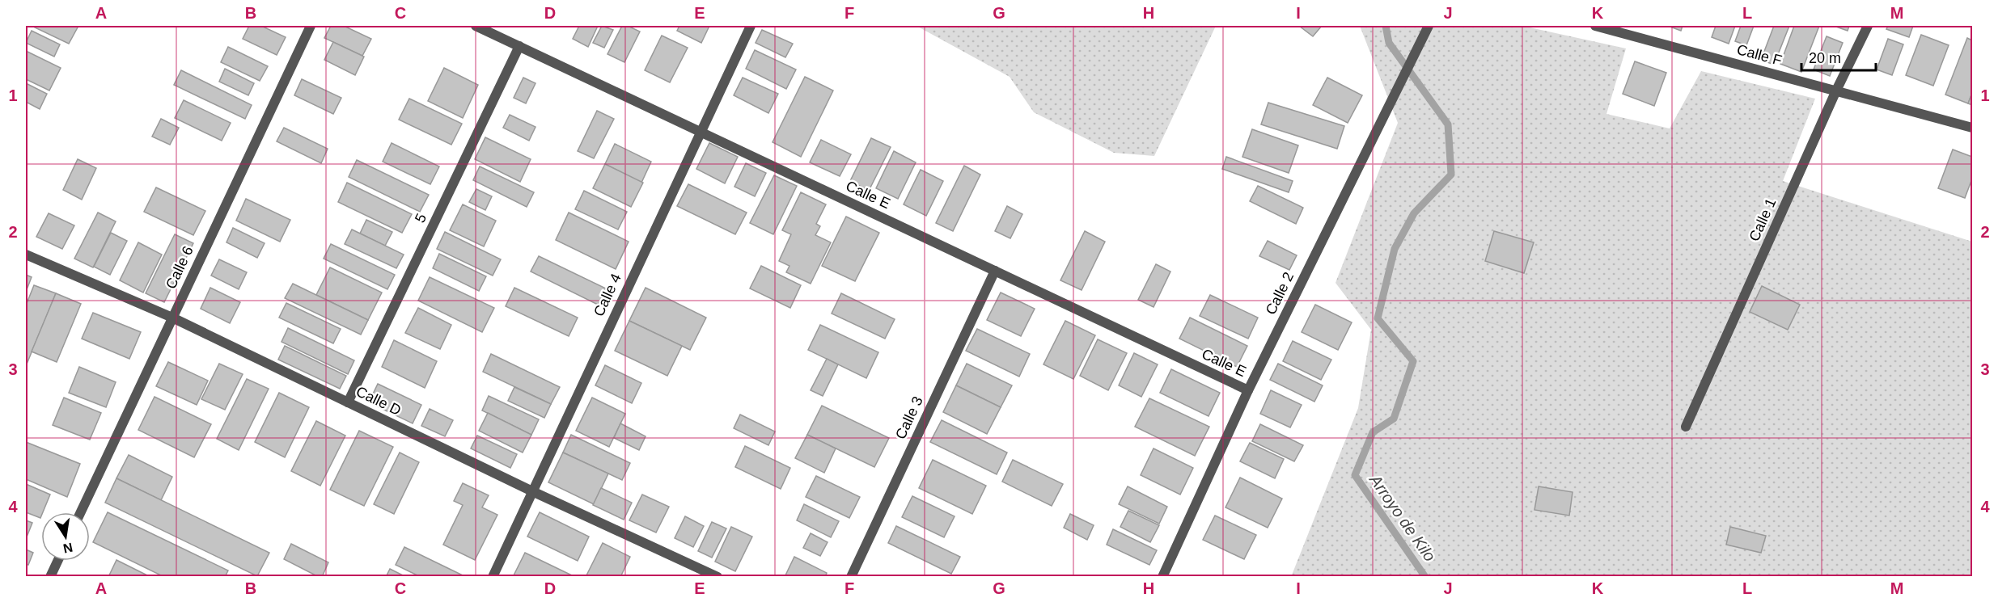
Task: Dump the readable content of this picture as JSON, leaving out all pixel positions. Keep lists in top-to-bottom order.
{
  "streets": {
    "street": [
      "Calle F",
      "Calle E",
      "5",
      "Calle 1",
      "Calle 6",
      "Calle 2",
      "Calle 4",
      "Calle D",
      "Calle 3"
    ]
  },
  "crossings": [
    ["Calle F", "Calle 1"],
    ["Calle E", "5"],
    ["Calle E", "Calle 2"],
    ["Calle E", "Calle 4"],
    ["Calle E", "Calle 3"],
    ["5", "Calle D"],
    ["Calle 6", "Calle D"],
    ["Calle 4", "Calle D"]
  ],
  "water": ["Arroyo de Kilo"],
  "scale_bar": "20 m",
  "north": "bottom",
  "grid": {
    "columns": [
      "A",
      "B",
      "C",
      "D",
      "E",
      "F",
      "G",
      "H",
      "I",
      "J",
      "K",
      "L",
      "M"
    ],
    "rows": [
      "1",
      "2",
      "3",
      "4"
    ]
  }
}
